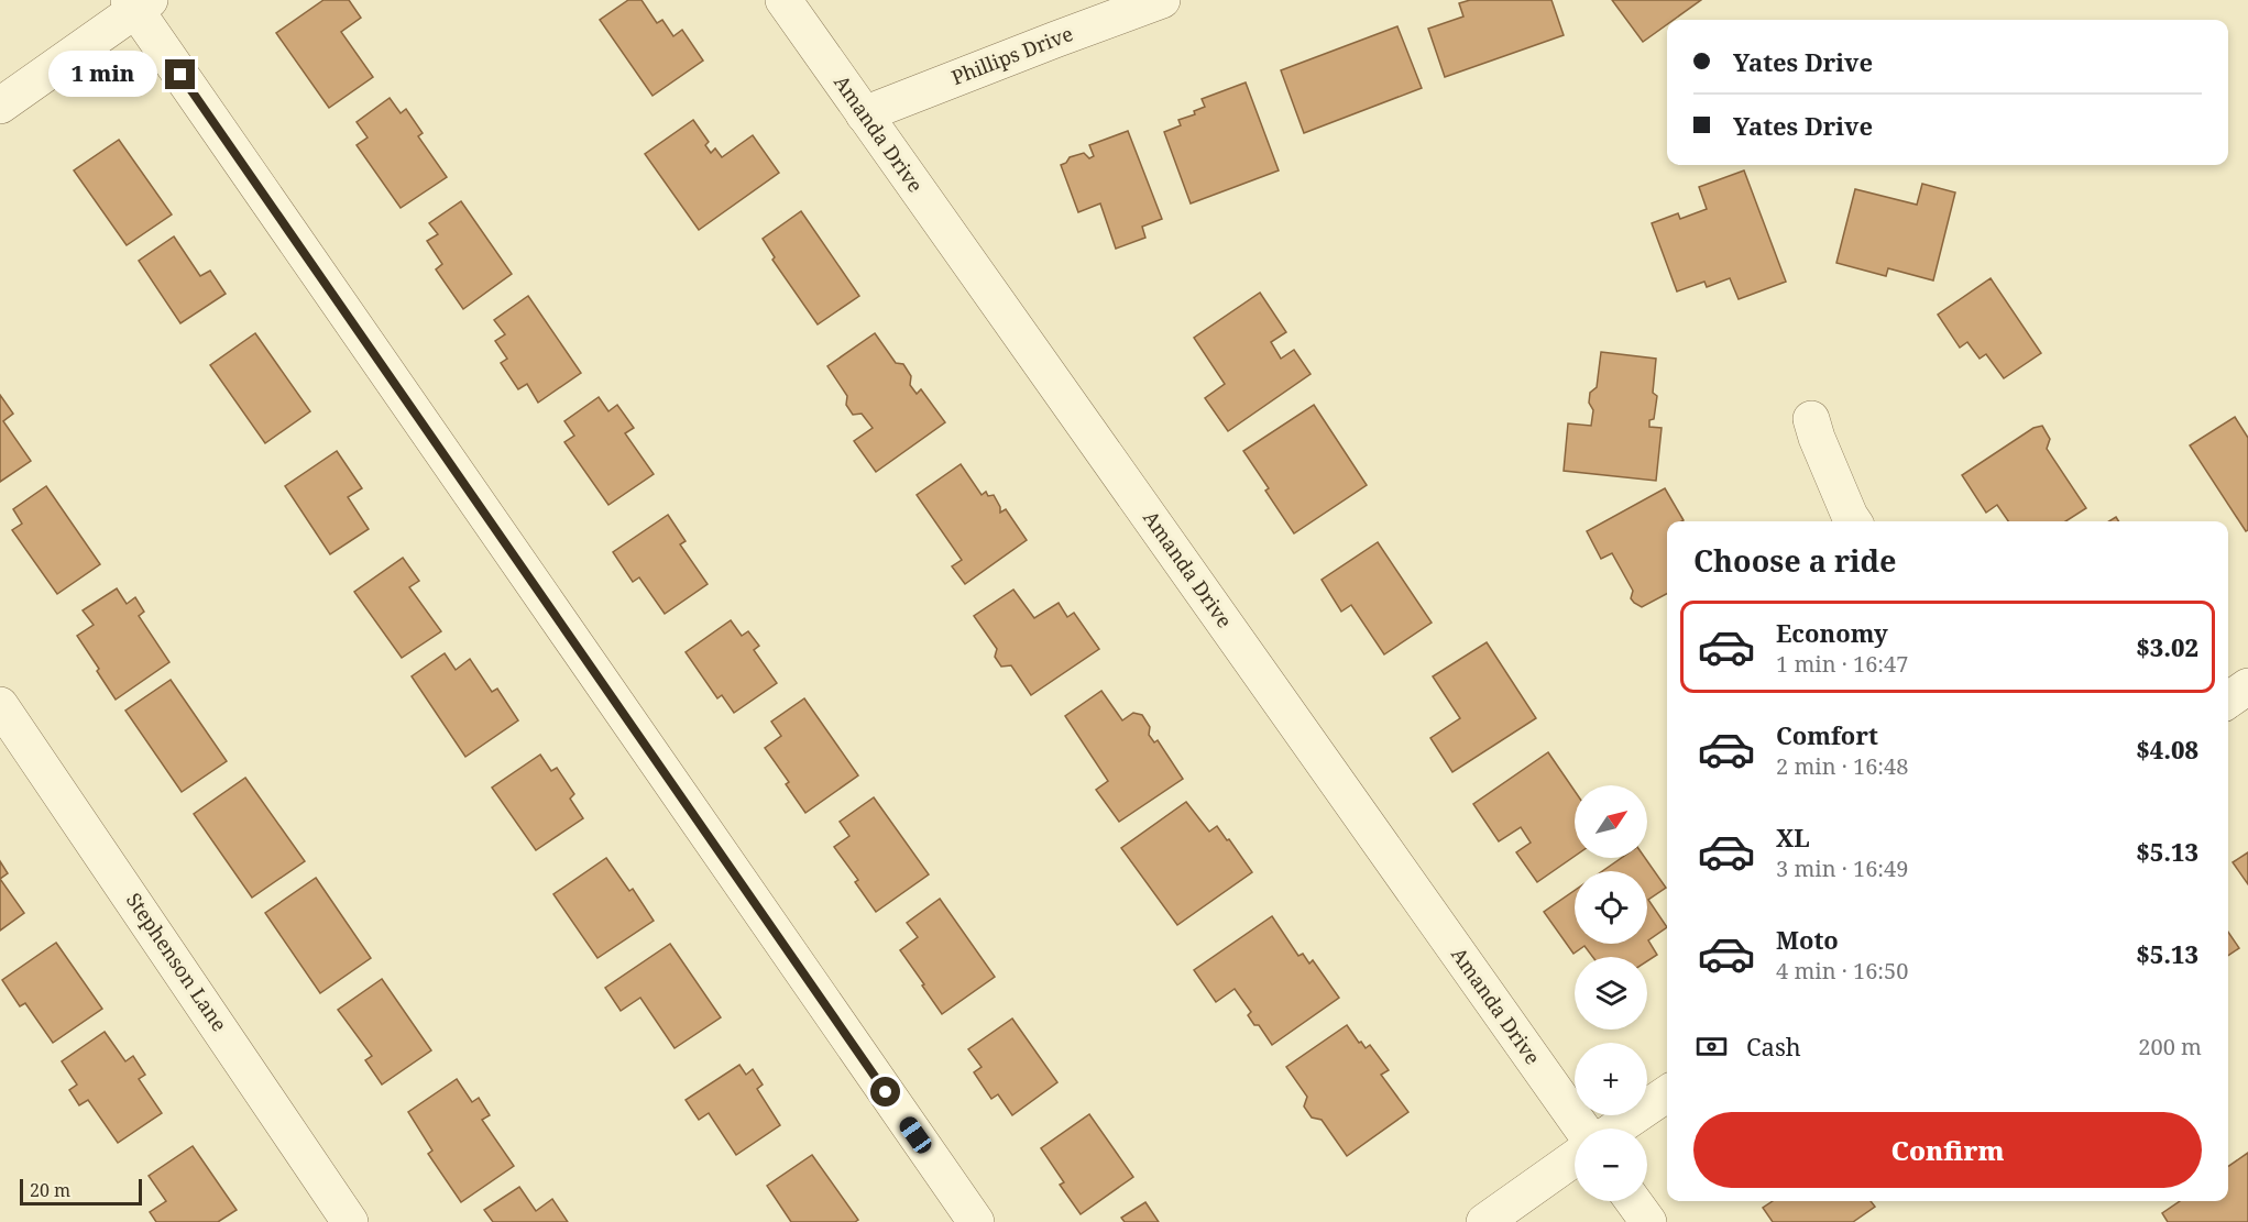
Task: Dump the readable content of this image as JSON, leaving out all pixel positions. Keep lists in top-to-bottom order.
{
  "streets": {
    "street": ["Phillips Drive", "Amanda Drive", "Stephenson Lane"]
  },
  "crossings": [
    ["Phillips Drive", "Amanda Drive"]
  ],
  "scale_bar": "20 m",
  "north": "top right",
  "page": {
    "banner": ["Yates Drive", "Yates Drive"],
    "bubble": "1 min",
    "heading": "Choose a ride",
    "list": [
      {
        "name": "Economy",
        "note": "1 min · 16:47",
        "value": "$3.02"
      },
      {
        "name": "Comfort",
        "note": "2 min · 16:48",
        "value": "$4.08"
      },
      {
        "name": "XL",
        "note": "3 min · 16:49",
        "value": "$5.13"
      },
      {
        "name": "Moto",
        "note": "4 min · 16:50",
        "value": "$5.13"
      }
    ],
    "map_buttons": ["+", "−"],
    "pay": ["Cash", "200 m"],
    "buttons": "Confirm",
    "scale": "20 m"
  }
}
